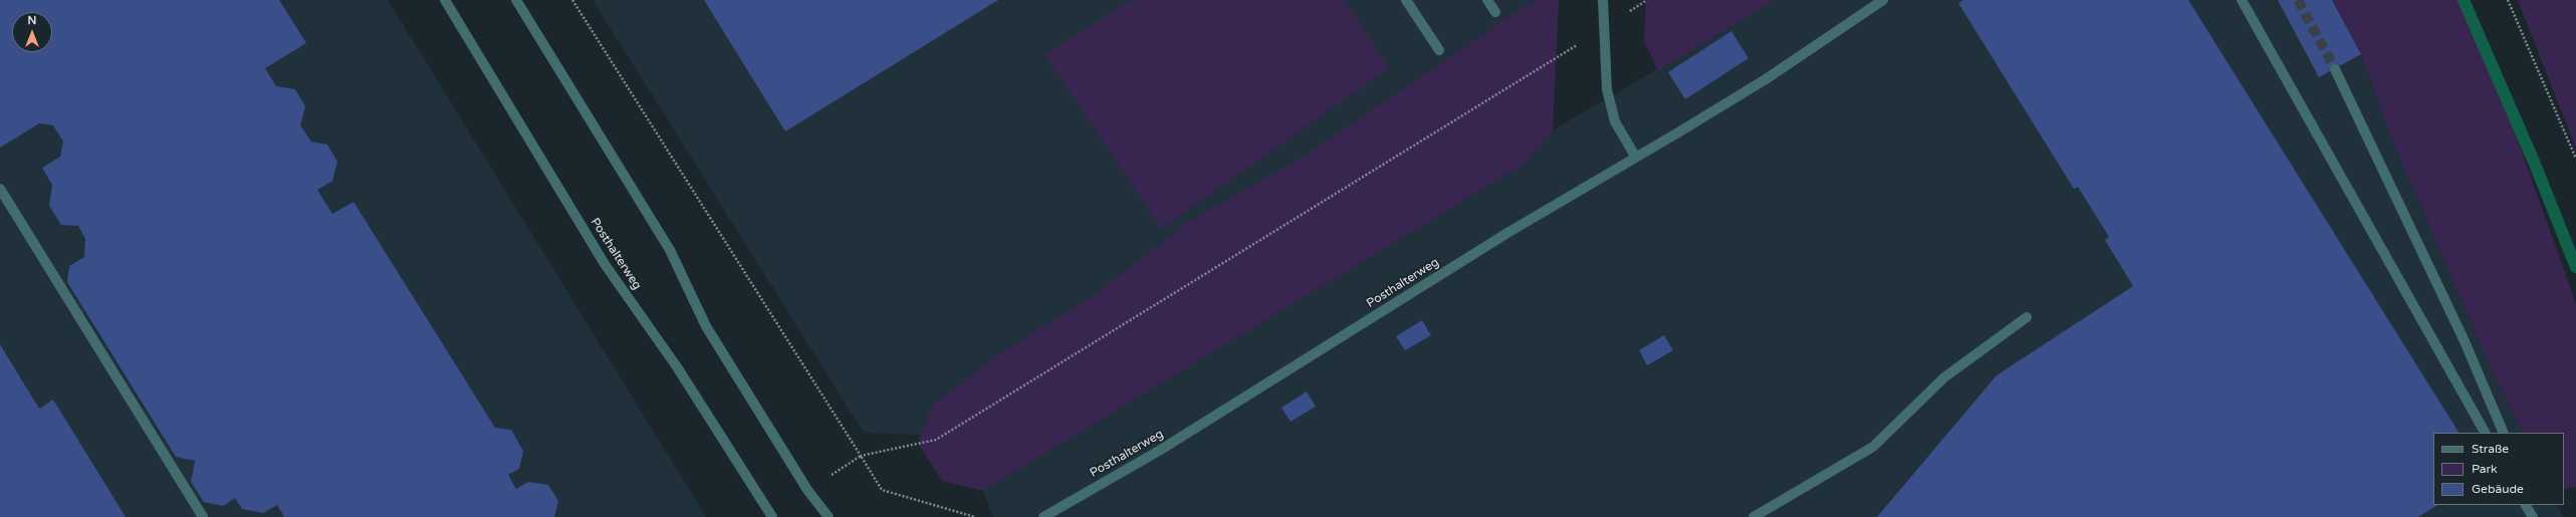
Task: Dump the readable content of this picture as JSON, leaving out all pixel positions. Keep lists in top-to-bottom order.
{
  "streets": {
    "lane": ["Posthalterweg"]
  },
  "legend": ["Straße", "Park", "Gebäude"],
  "north": "top"
}
